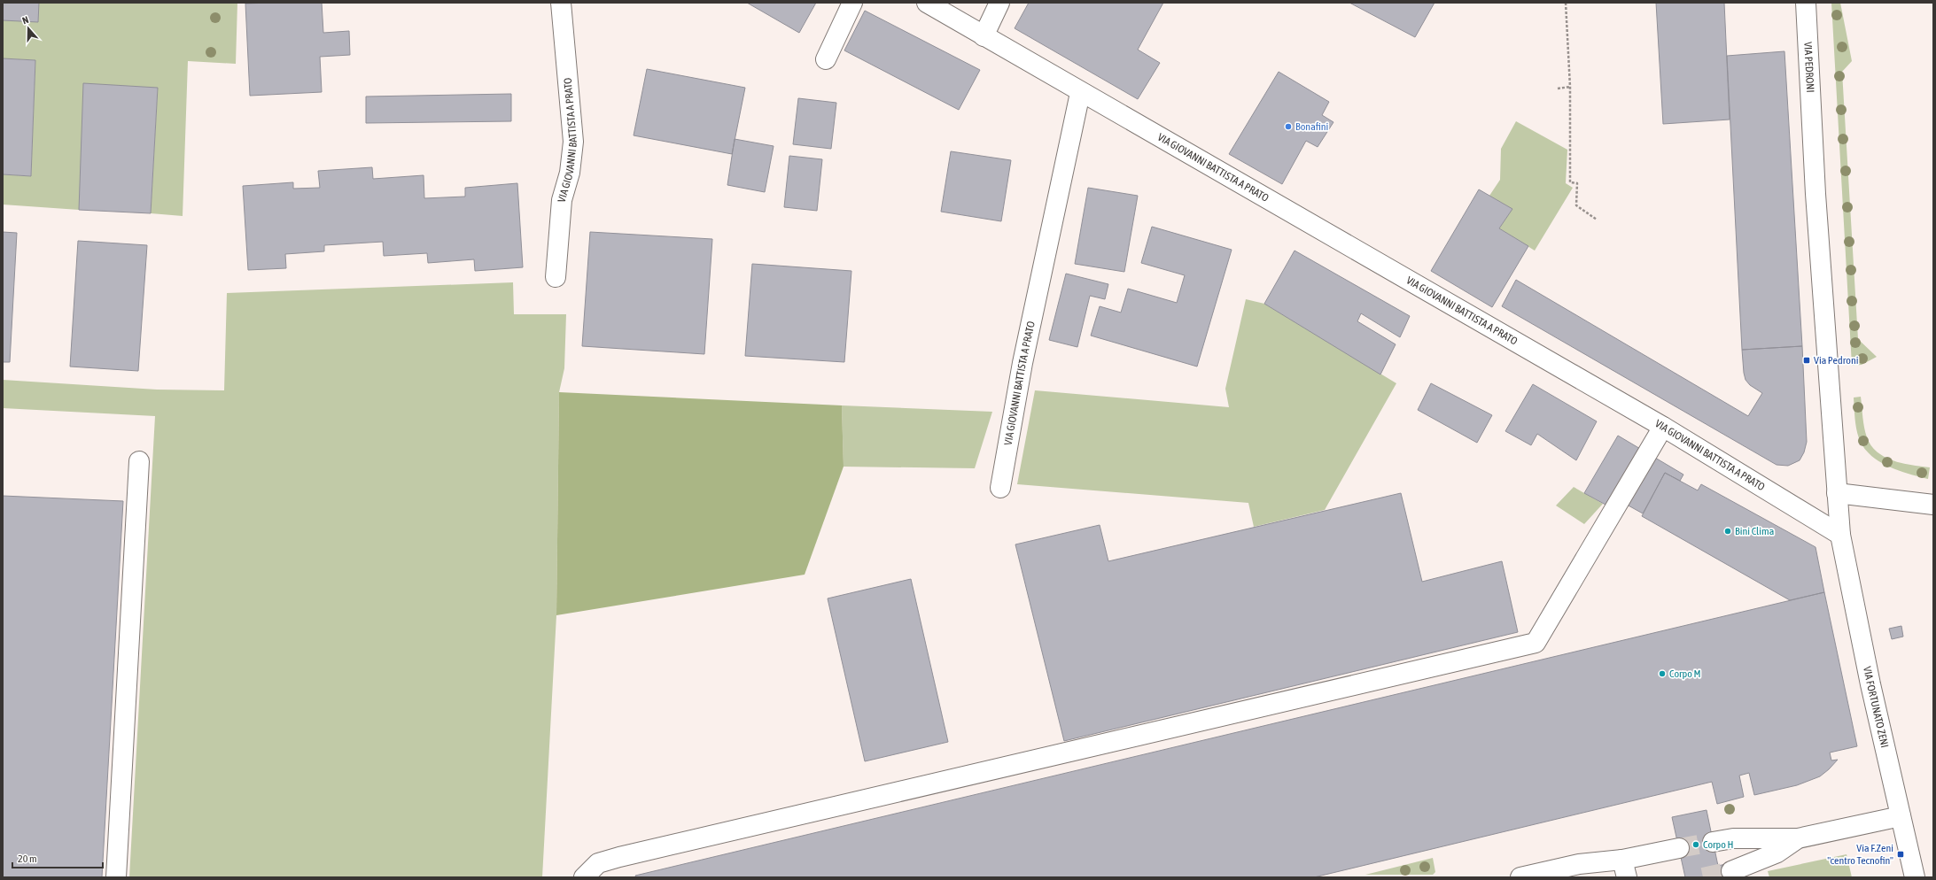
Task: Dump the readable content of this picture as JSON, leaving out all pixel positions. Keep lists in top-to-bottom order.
{
  "streets": {
    "street": ["VIA PEDRONI", "VIA GIOVANNI BATTISTA A PRATO", "VIA FORTUNATO ZENI"]
  },
  "crossings": [
    ["VIA PEDRONI", "VIA GIOVANNI BATTISTA A PRATO"],
    ["VIA PEDRONI", "VIA FORTUNATO ZENI"],
    ["VIA GIOVANNI BATTISTA A PRATO", "VIA FORTUNATO ZENI"]
  ],
  "places": {
    "other": [
      "Bonafini",
      "Bini Clima",
      "Corpo M",
      "Corpo H"
    ],
    "transit": ["Via Pedroni", "Via F.Zeni \"centro Tecnofin\""]
  },
  "scale_bar": "20 m",
  "north": "top"
}
